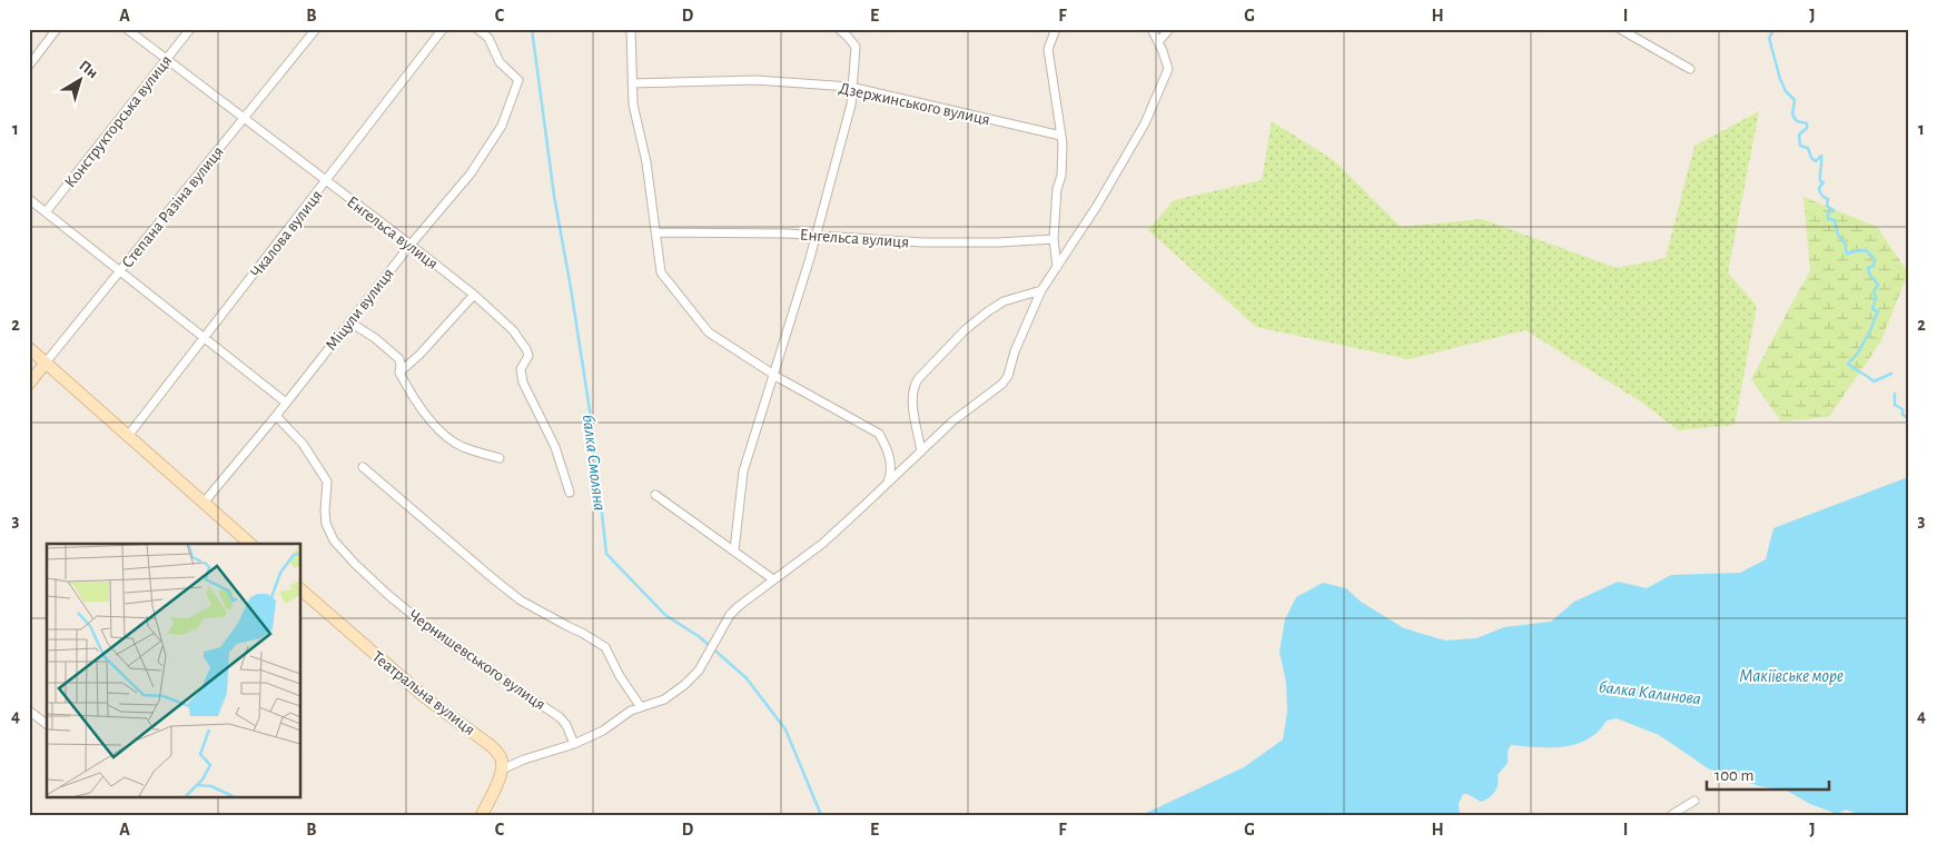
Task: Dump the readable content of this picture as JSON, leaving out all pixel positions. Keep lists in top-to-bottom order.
{
  "streets": {
    "street": [
      "Дзержинського вулиця",
      "Конструкторська вулиця",
      "Степана Разіна вулиця",
      "Енгельса вулиця",
      "Чкалова вулиця",
      "Міцули вулиця",
      "Чернишевського вулиця",
      "Театральна вулиця"
    ]
  },
  "crossings": [
    ["Конструкторська вулиця", "Енгельса вулиця"],
    ["Степана Разіна вулиця", "Енгельса вулиця"],
    ["Енгельса вулиця", "Чкалова вулиця"],
    ["Енгельса вулиця", "Міцули вулиця"],
    ["Міцули вулиця", "Чернишевського вулиця"]
  ],
  "water": ["балка Смоляна", "Макіївське море", "балка Калинова"],
  "scale_bar": "100 m",
  "north": "top right",
  "grid": {
    "columns": [
      "A",
      "B",
      "C",
      "D",
      "E",
      "F",
      "G",
      "H",
      "I",
      "J"
    ],
    "rows": [
      "1",
      "2",
      "3",
      "4"
    ]
  }
}
